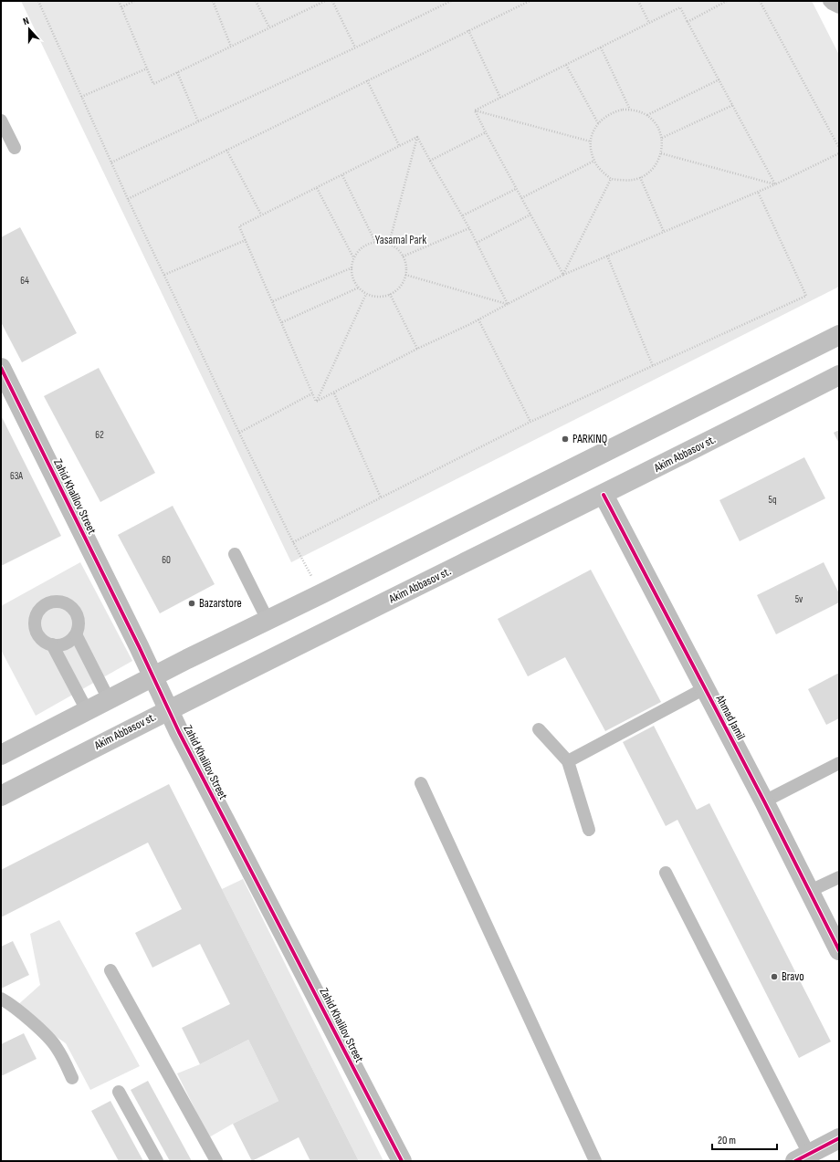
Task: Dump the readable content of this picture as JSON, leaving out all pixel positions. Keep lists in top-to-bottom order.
{
  "streets": {
    "main road": ["Akim Abbasov st."],
    "street": ["Zahid Khalilov Street", "Ahmad Jamil"]
  },
  "crossings": [
    ["Akim Abbasov st.", "Zahid Khalilov Street"],
    ["Akim Abbasov st.", "Ahmad Jamil"]
  ],
  "parks": ["Yasamal Park"],
  "places": ["PARKINQ", "Bazarstore", "Bravo"],
  "house_numbers": [
    "64",
    "62",
    "63A",
    "5q",
    "60",
    "5v"
  ],
  "scale_bar": "20 m",
  "north": "top"
}
